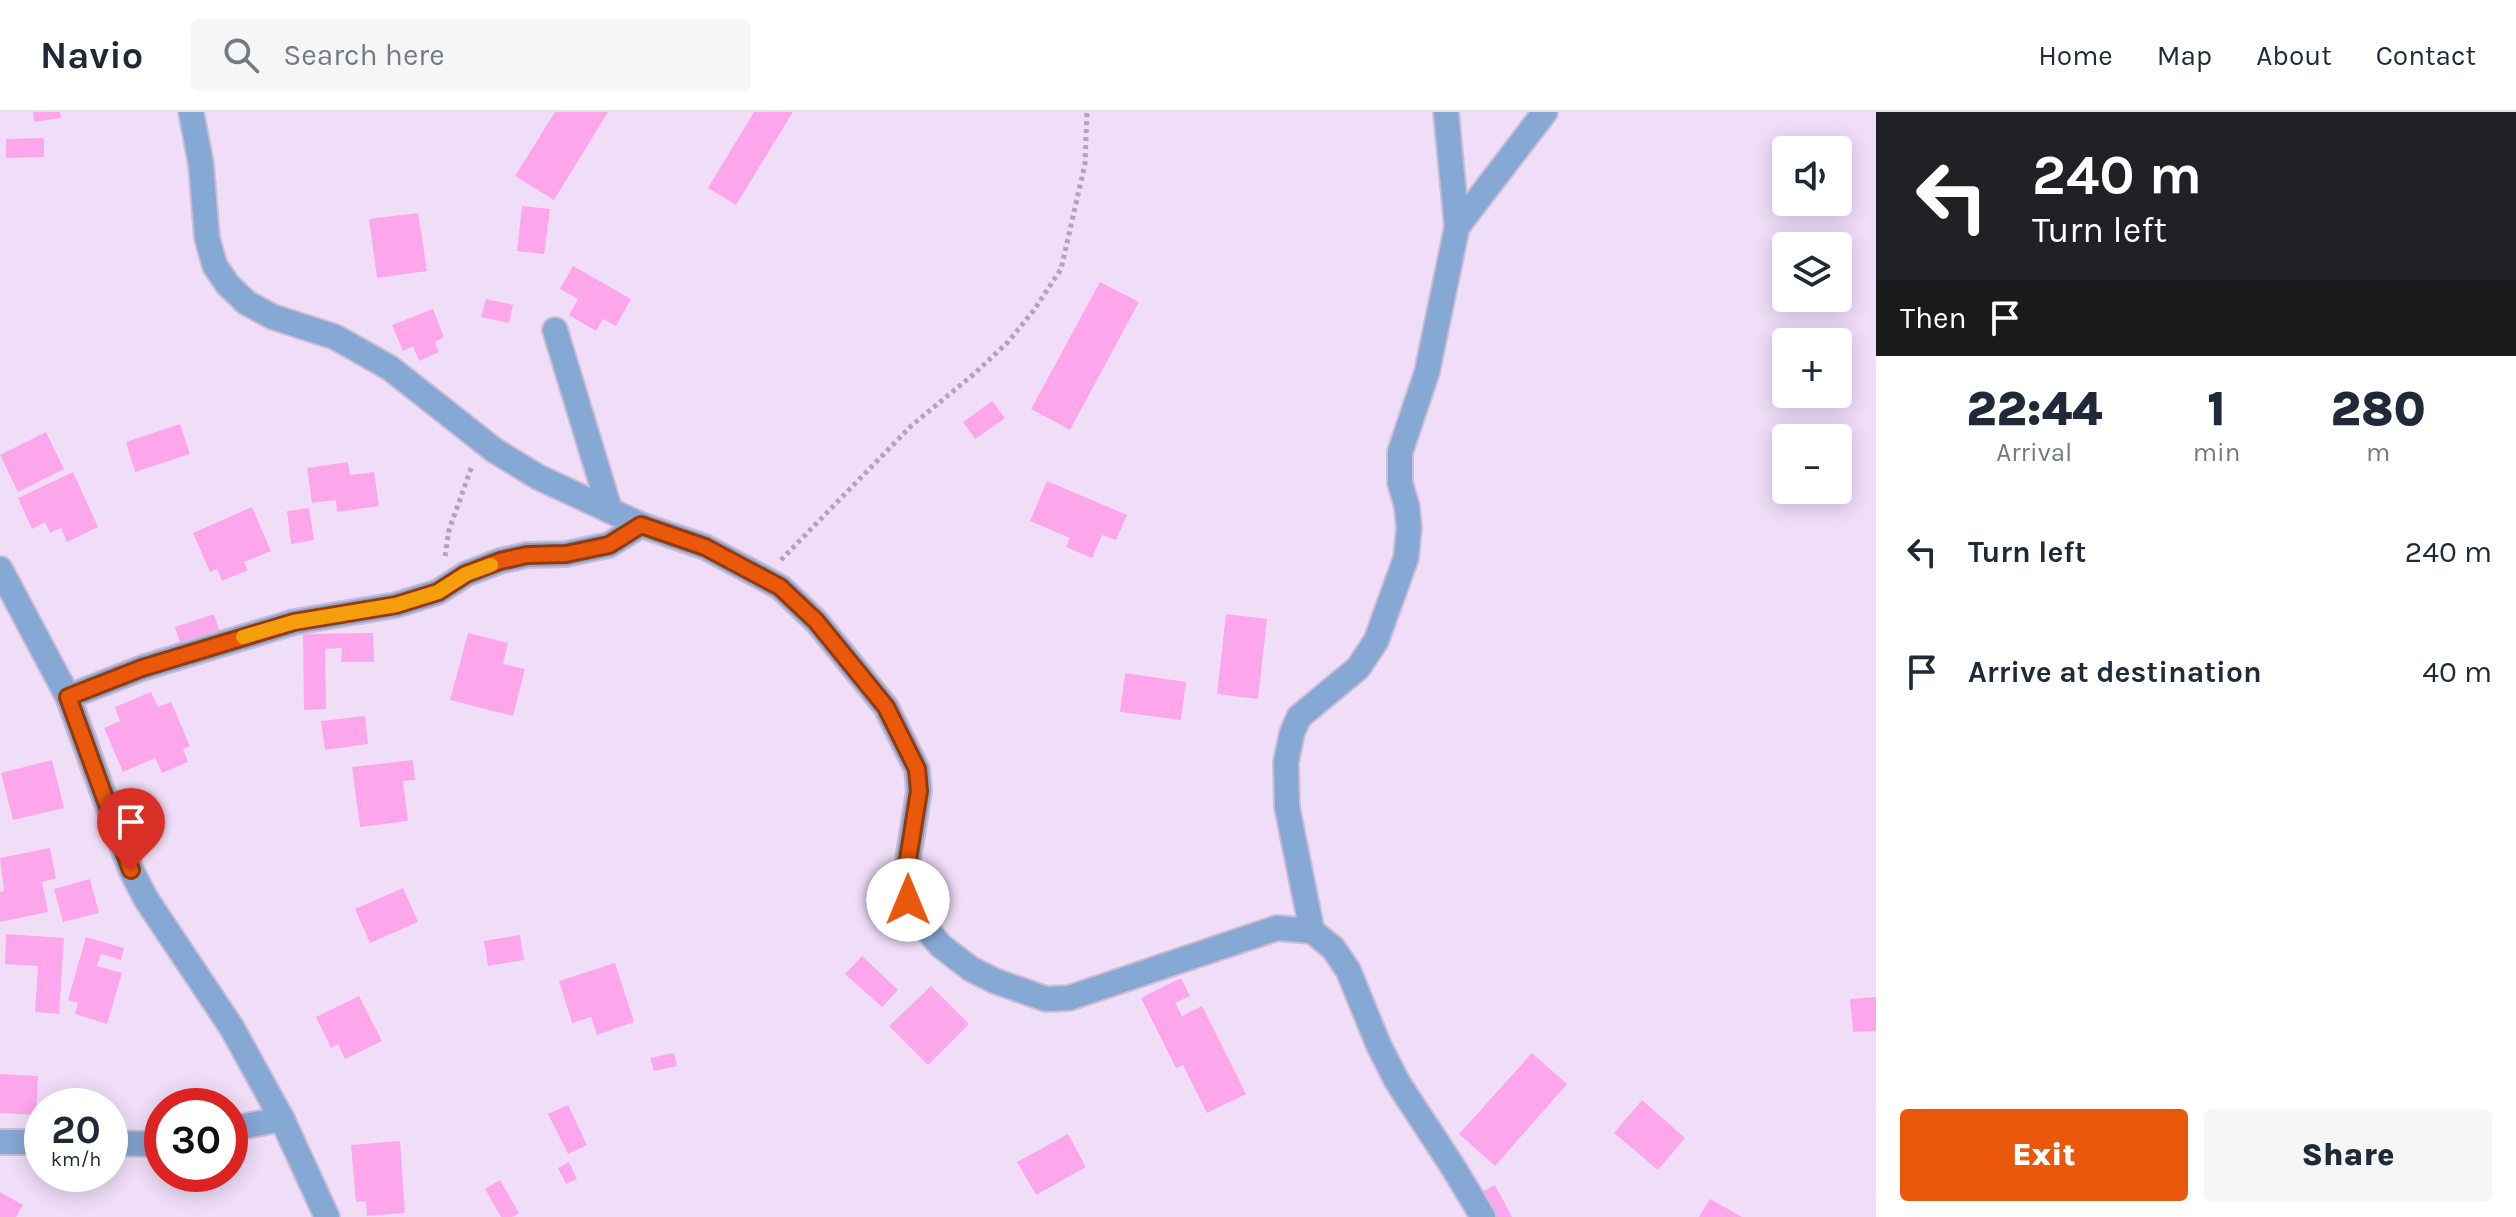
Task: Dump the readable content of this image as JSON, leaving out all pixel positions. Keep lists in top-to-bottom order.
{
  "page": {
    "header": "Navio",
    "search": "Search here",
    "nav": [
      "Home",
      "Map",
      "About",
      "Contact"
    ],
    "turn": ["240 m", "Turn left"],
    "map_buttons": ["+", "−"],
    "then": "Then",
    "eta": [
      "22:44",
      "Arrival",
      "1",
      "min",
      "280",
      "m"
    ],
    "list": [
      {
        "name": "Turn left",
        "value": "240 m"
      },
      {
        "name": "Arrive at destination",
        "value": "40 m"
      }
    ],
    "speed": "20 km/h",
    "limit": "30",
    "buttons": ["Exit", "Share"]
  }
}
